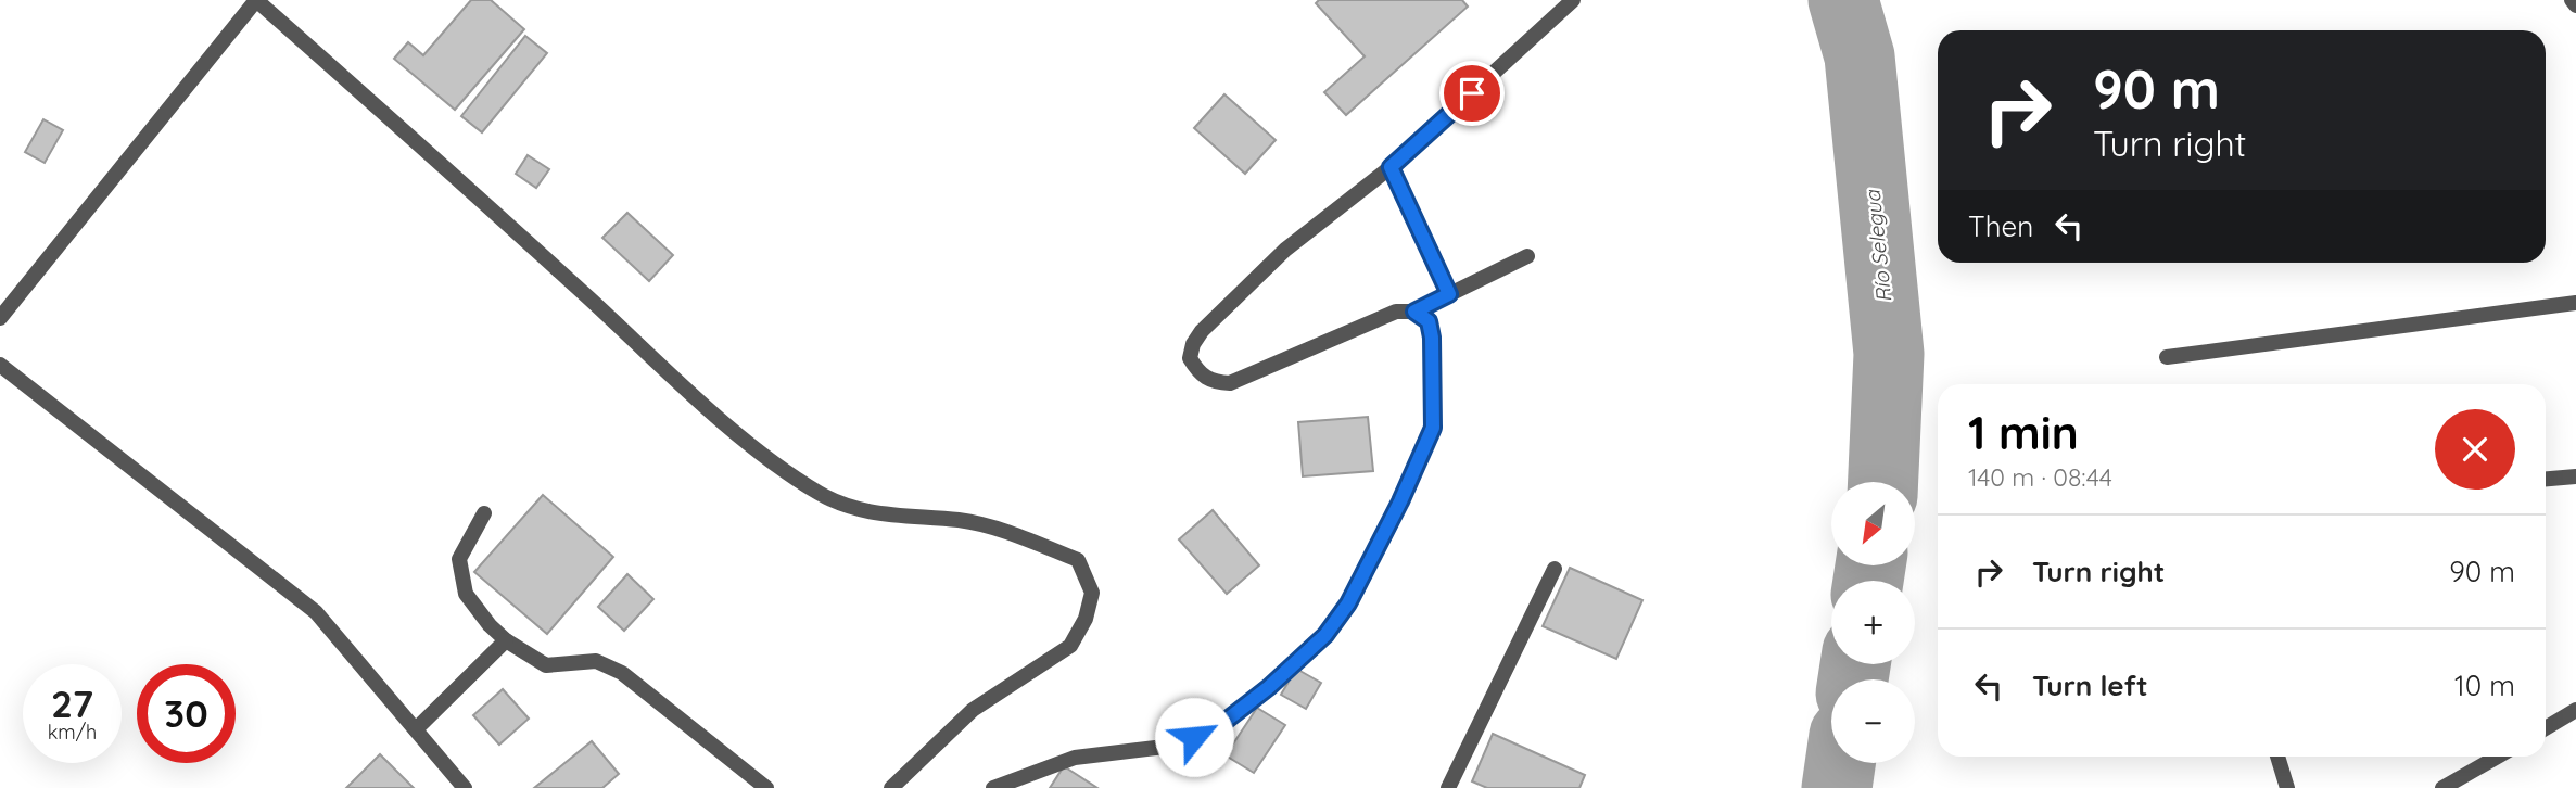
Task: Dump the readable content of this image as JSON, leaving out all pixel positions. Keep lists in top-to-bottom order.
{
  "water": ["Río Selegua"],
  "north": "bottom left",
  "page": {
    "turn": ["90 m", "Turn right"],
    "then": "Then",
    "heading": ["1 min", "140 m · 08:44"],
    "map_buttons": ["+", "−"],
    "list": [
      {
        "name": "Turn right",
        "value": "90 m"
      },
      {
        "name": "Turn left",
        "value": "10 m"
      }
    ],
    "speed": "27 km/h",
    "limit": "30"
  }
}
